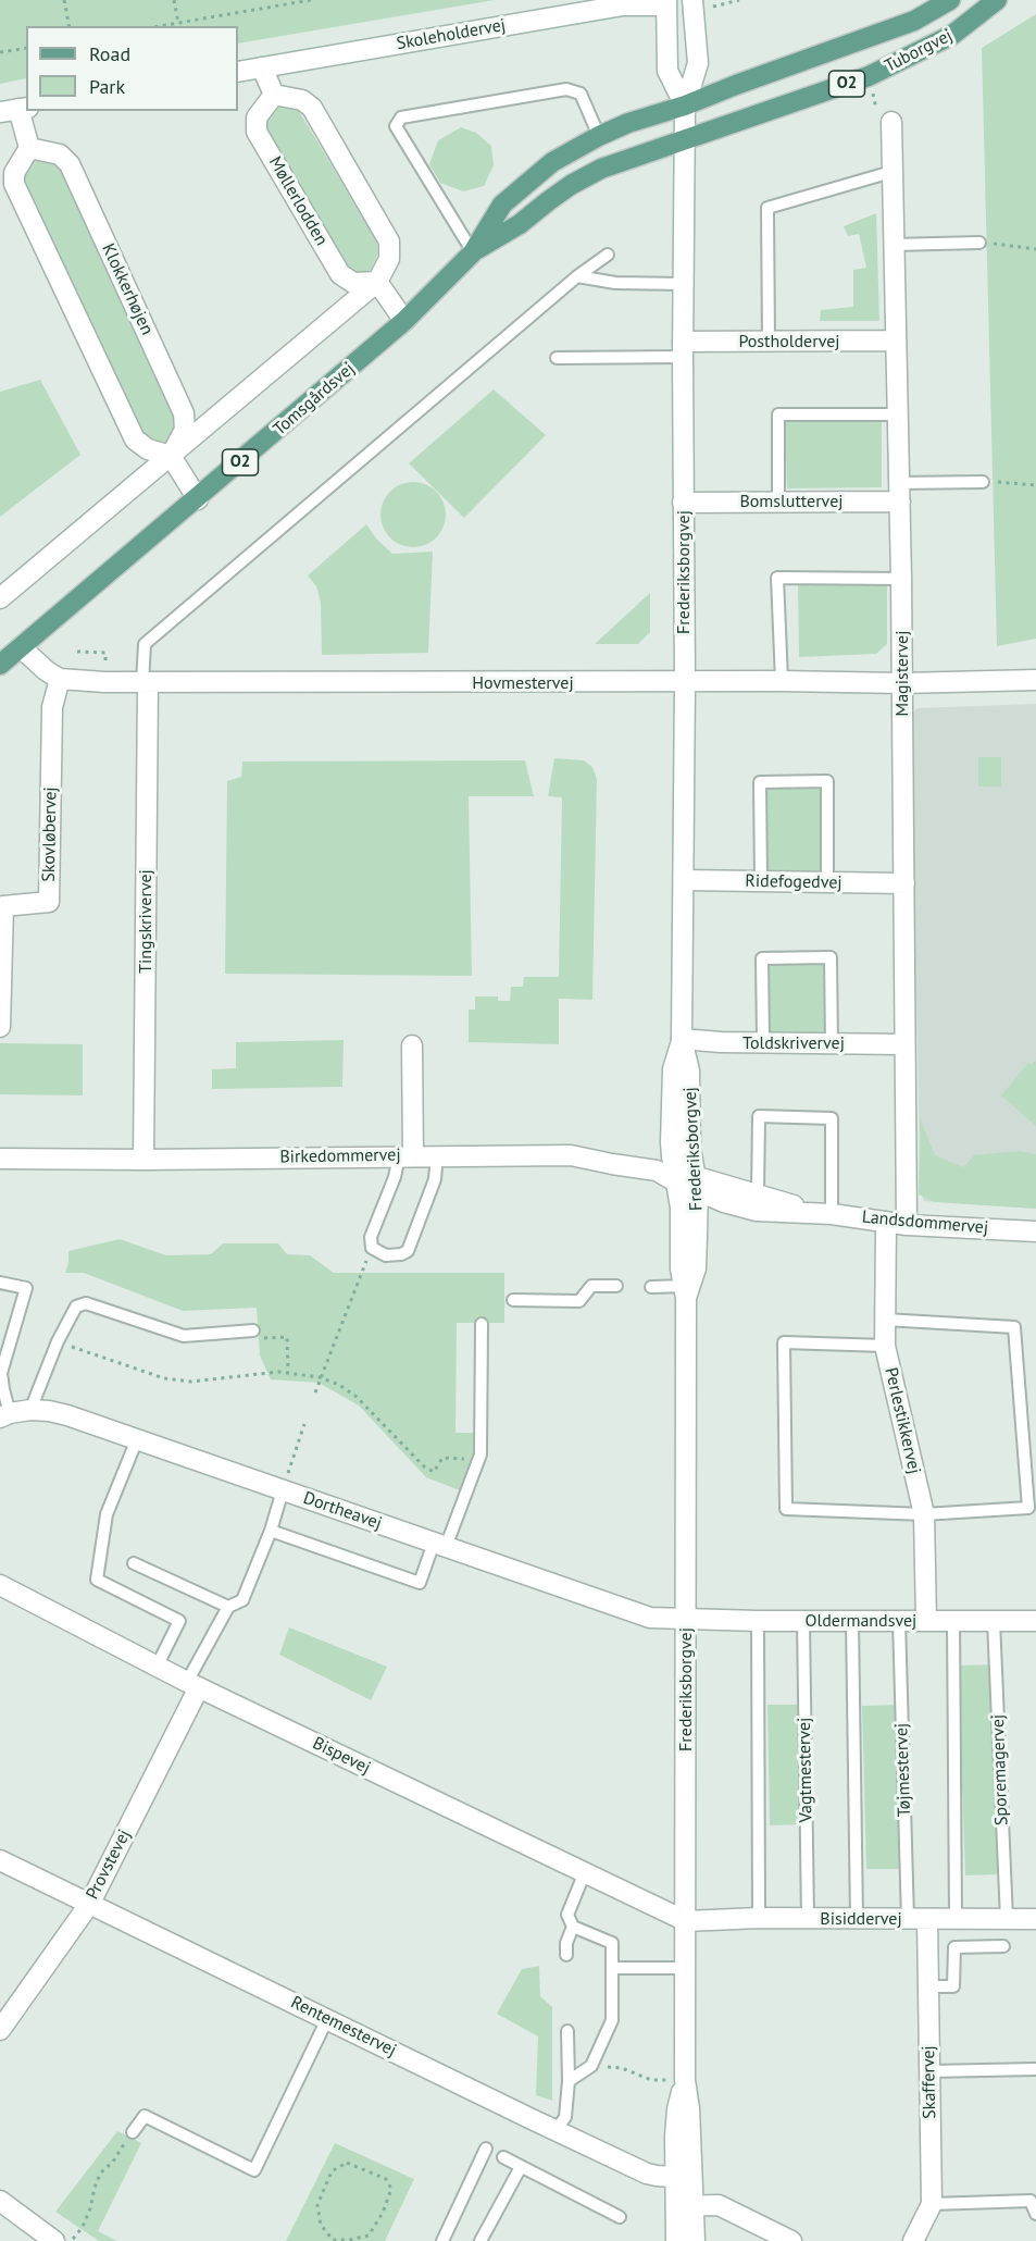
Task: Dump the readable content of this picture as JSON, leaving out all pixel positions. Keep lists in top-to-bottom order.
{
  "streets": {
    "main road": ["Tuborgvej", "O2", "Tomsgårdsvej"],
    "street": [
      "Skoleholdervej",
      "Møllerlodden",
      "Klokkerhøjen",
      "Postholdervej",
      "Bomsluttervej",
      "Frederiksborgvej",
      "Magistervej",
      "Hovmestervej",
      "Skovløbervej",
      "Ridefogedvej",
      "Tingskrivervej",
      "Toldskrivervej",
      "Birkedommervej",
      "Landsdommervej",
      "Perlestikkervej",
      "Dortheavej",
      "Oldermandsvej",
      "Bispevej",
      "Provstevej",
      "Bisiddervej",
      "Rentemestervej",
      "Skaffervej"
    ],
    "lane": ["Vagtmestervej", "Tøjmestervej", "Sporemagervej"]
  },
  "crossings": [
    ["Skoleholdervej", "Frederiksborgvej"],
    ["Tuborgvej", "Tomsgårdsvej"],
    ["Tuborgvej", "Frederiksborgvej"],
    ["Postholdervej", "Frederiksborgvej"],
    ["Postholdervej", "Magistervej"],
    ["Tomsgårdsvej", "Frederiksborgvej"],
    ["Bomsluttervej", "Frederiksborgvej"],
    ["Bomsluttervej", "Magistervej"],
    ["Frederiksborgvej", "Hovmestervej"],
    ["Frederiksborgvej", "Ridefogedvej"],
    ["Frederiksborgvej", "Toldskrivervej"],
    ["Frederiksborgvej", "Birkedommervej"],
    ["Frederiksborgvej", "Landsdommervej"],
    ["Frederiksborgvej", "Dortheavej"],
    ["Frederiksborgvej", "Oldermandsvej"],
    ["Frederiksborgvej", "Bispevej"],
    ["Frederiksborgvej", "Bisiddervej"],
    ["Frederiksborgvej", "Rentemestervej"],
    ["Magistervej", "Hovmestervej"],
    ["Magistervej", "Ridefogedvej"],
    ["Magistervej", "Toldskrivervej"],
    ["Magistervej", "Landsdommervej"],
    ["Hovmestervej", "Skovløbervej"],
    ["Hovmestervej", "Tingskrivervej"],
    ["Tingskrivervej", "Birkedommervej"],
    ["Landsdommervej", "Perlestikkervej"],
    ["Perlestikkervej", "Oldermandsvej"],
    ["Dortheavej", "Oldermandsvej"],
    ["Oldermandsvej", "Vagtmestervej"],
    ["Oldermandsvej", "Tøjmestervej"],
    ["Oldermandsvej", "Sporemagervej"],
    ["Bispevej", "Provstevej"],
    ["Bispevej", "Bisiddervej"],
    ["Vagtmestervej", "Bisiddervej"],
    ["Tøjmestervej", "Bisiddervej"],
    ["Tøjmestervej", "Skaffervej"],
    ["Sporemagervej", "Bisiddervej"],
    ["Provstevej", "Rentemestervej"],
    ["Bisiddervej", "Skaffervej"]
  ],
  "legend": ["Road", "Park"]
}
